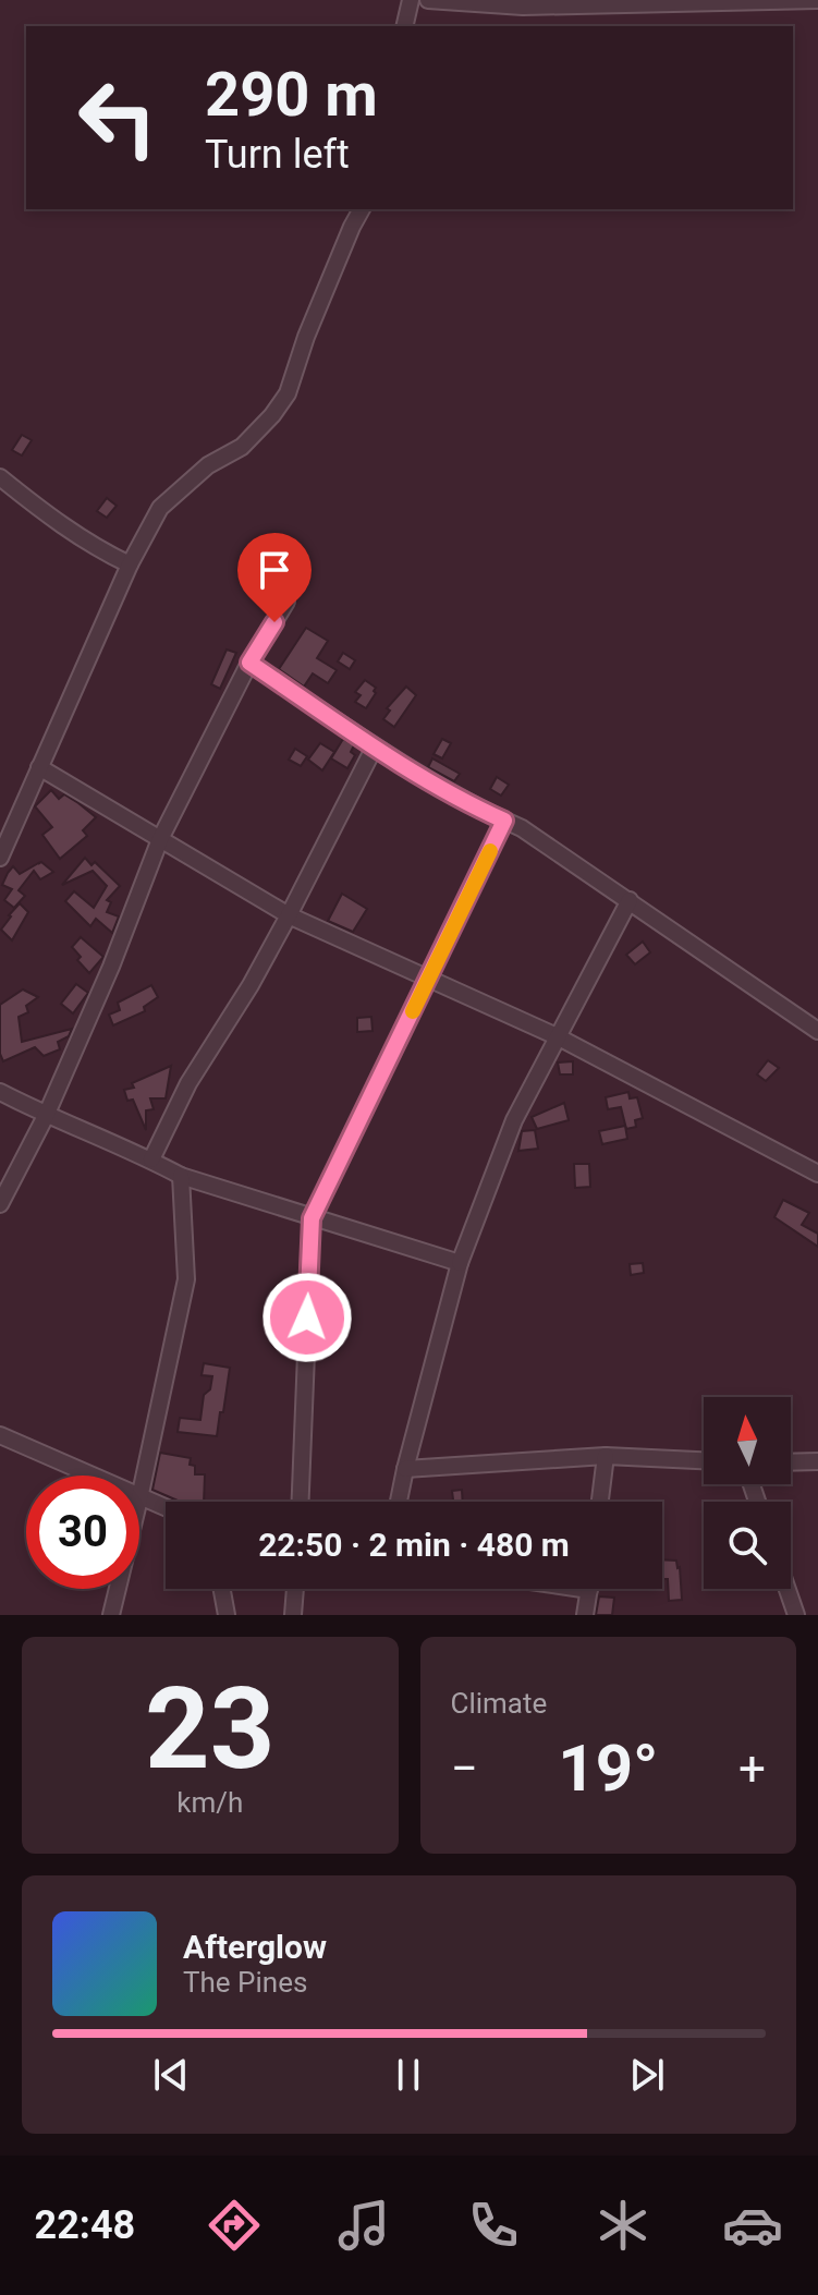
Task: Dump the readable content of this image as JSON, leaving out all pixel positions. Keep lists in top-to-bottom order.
{
  "north": "top",
  "page": {
    "turn": ["290 m", "Turn left"],
    "limit": "30",
    "trip": "22:50 · 2 min · 480 m",
    "tile": [
      ["23", "km/h"],
      "Climate"
    ],
    "heat": ["−", "19°", "+"],
    "song": ["Afterglow", "The Pines"],
    "tabs": "22:48"
  }
}
